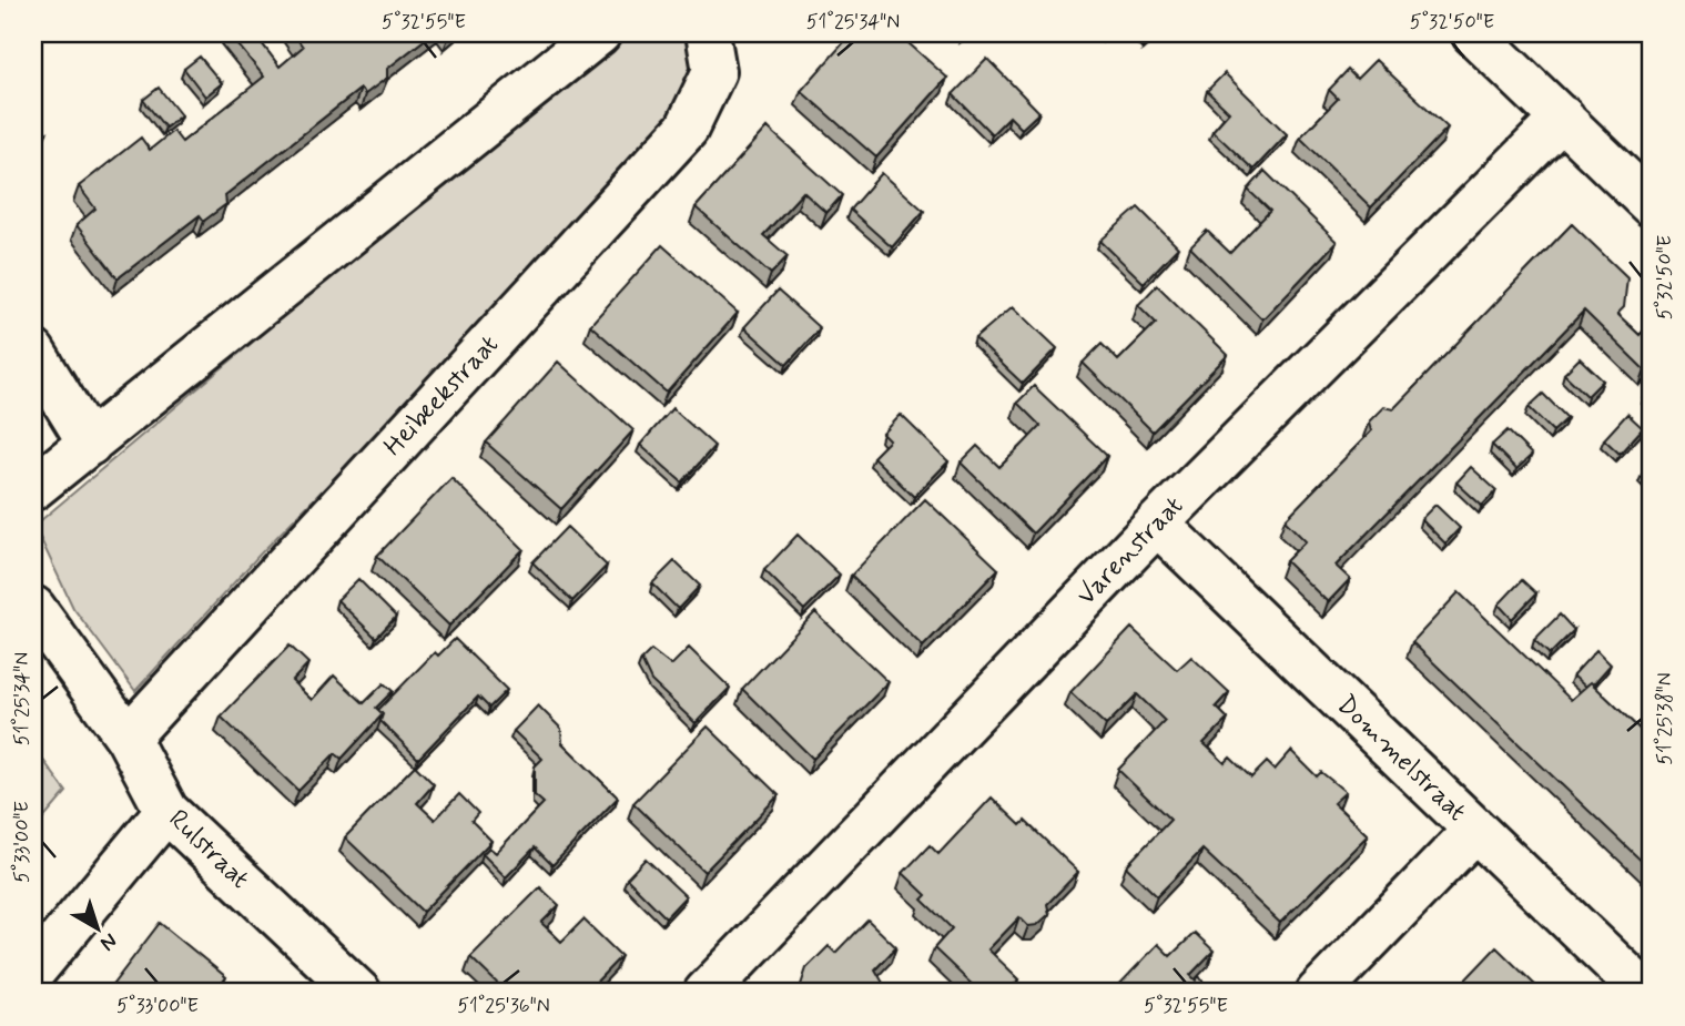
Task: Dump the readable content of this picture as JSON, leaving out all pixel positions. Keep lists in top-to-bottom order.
{
  "streets": {
    "street": [
      "Heibeekstraat",
      "Varenstraat",
      "Dommelstraat",
      "Rulstraat"
    ]
  },
  "crossings": [
    ["Heibeekstraat", "Rulstraat"],
    ["Varenstraat", "Dommelstraat"]
  ],
  "north": "bottom right",
  "coordinates": [
    "5°32'55\"E",
    "51°25'34\"N",
    "5°32'50\"E",
    "51°25'38\"N",
    "5°33'00\"E",
    "51°25'36\"N"
  ]
}
